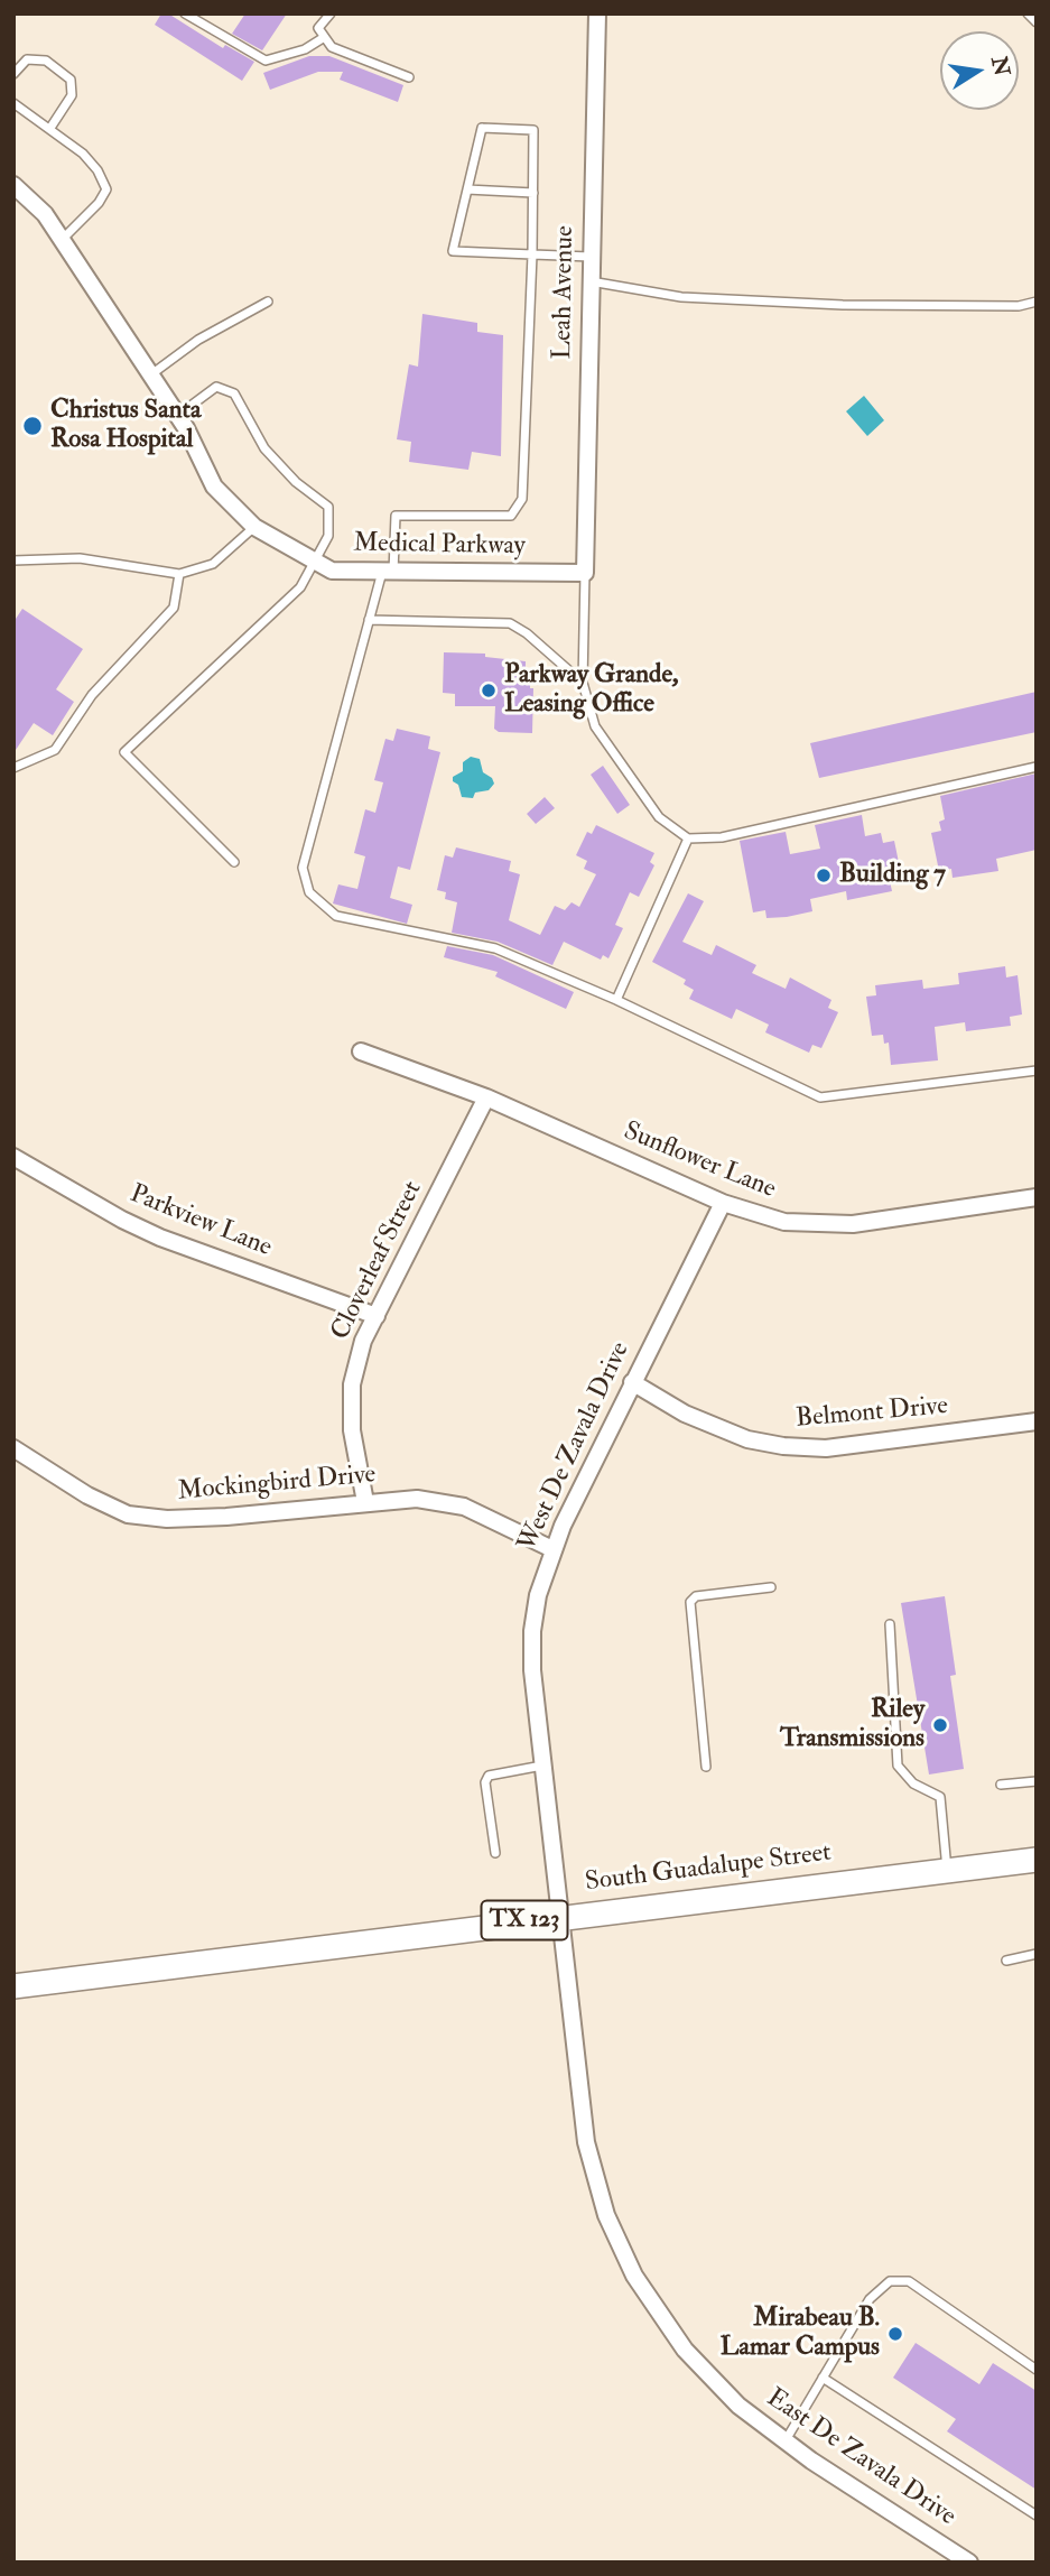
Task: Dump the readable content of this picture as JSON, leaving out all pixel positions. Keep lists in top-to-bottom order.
{
  "streets": {
    "main road": ["South Guadalupe Street", "TX 123"],
    "street": [
      "Leah Avenue",
      "Medical Parkway",
      "Sunflower Lane",
      "Parkview Lane",
      "Cloverleaf Street",
      "Belmont Drive",
      "West De Zavala Drive",
      "Mockingbird Drive",
      "East De Zavala Drive"
    ]
  },
  "crossings": [
    ["Leah Avenue", "Medical Parkway"],
    ["Sunflower Lane", "Cloverleaf Street"],
    ["Sunflower Lane", "West De Zavala Drive"],
    ["Parkview Lane", "Cloverleaf Street"],
    ["Cloverleaf Street", "Mockingbird Drive"],
    ["Belmont Drive", "West De Zavala Drive"],
    ["West De Zavala Drive", "Mockingbird Drive"],
    ["West De Zavala Drive", "South Guadalupe Street"],
    ["West De Zavala Drive", "East De Zavala Drive"],
    ["South Guadalupe Street", "East De Zavala Drive"]
  ],
  "places": [
    "Christus Santa Rosa Hospital",
    "Parkway Grande, Leasing Office",
    "Building 7",
    "Riley Transmissions",
    "Mirabeau B. Lamar Campus"
  ],
  "north": "right"
}
